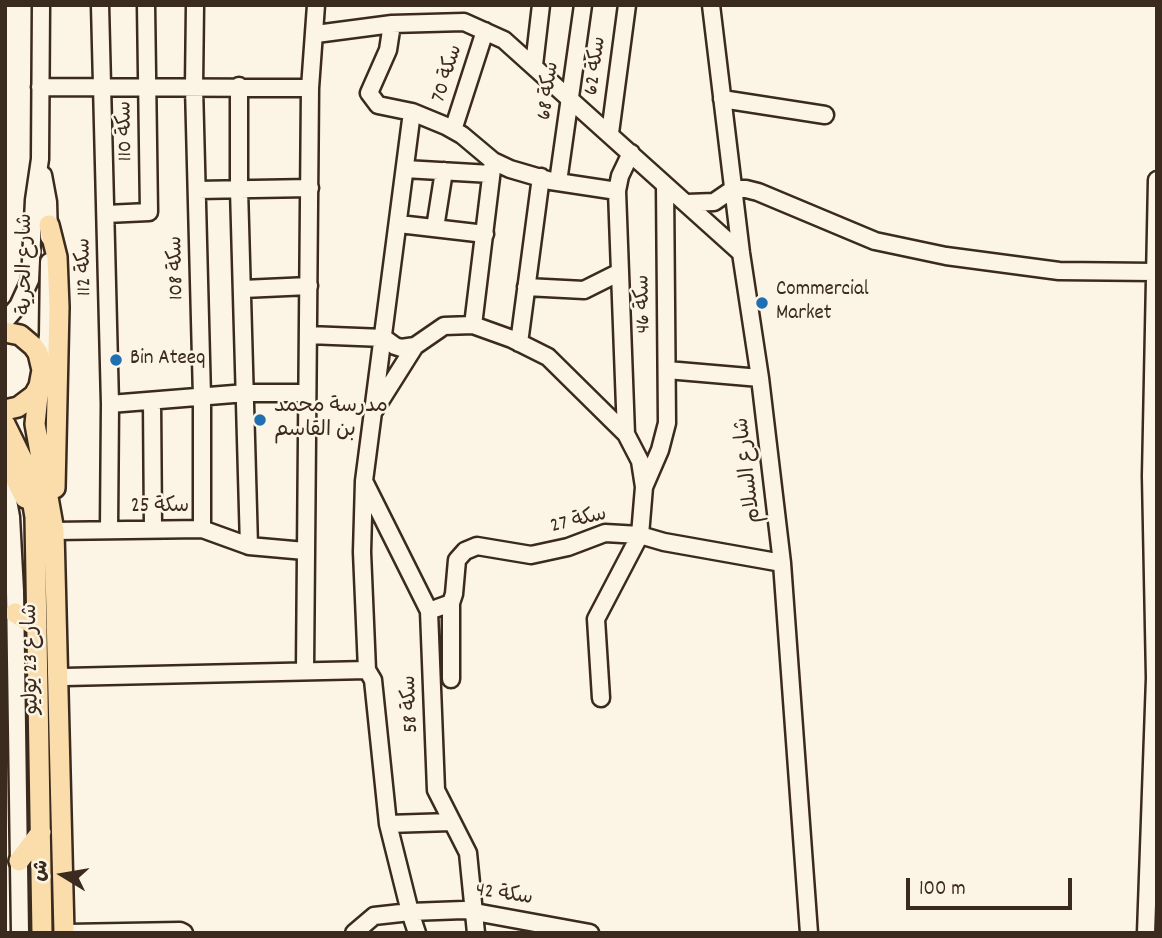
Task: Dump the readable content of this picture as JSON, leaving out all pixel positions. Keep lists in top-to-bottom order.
{
  "streets": {
    "main road": ["شارع 23 يوليو"],
    "street": [
      "سكة 62",
      "سكة 70",
      "سكة 68",
      "سكة 110",
      "شارع الحرية",
      "سكة 112",
      "سكة 108",
      "سكة 46",
      "شارع السلام",
      "سكة 25",
      "سكة 27",
      "سكة 58",
      "سكة 42"
    ]
  },
  "crossings": [
    ["سكة 110", "سكة 112"],
    ["شارع الحرية", "شارع 23 يوليو"],
    ["سكة 112", "سكة 25"],
    ["سكة 108", "سكة 25"],
    ["شارع السلام", "سكة 27"],
    ["سكة 25", "شارع 23 يوليو"],
    ["سكة 58", "سكة 42"]
  ],
  "places": ["Commercial Market", "Bin Ateeq", "مدرسة محمد بن القاسم"],
  "scale_bar": "100 m",
  "north": "left"
}
